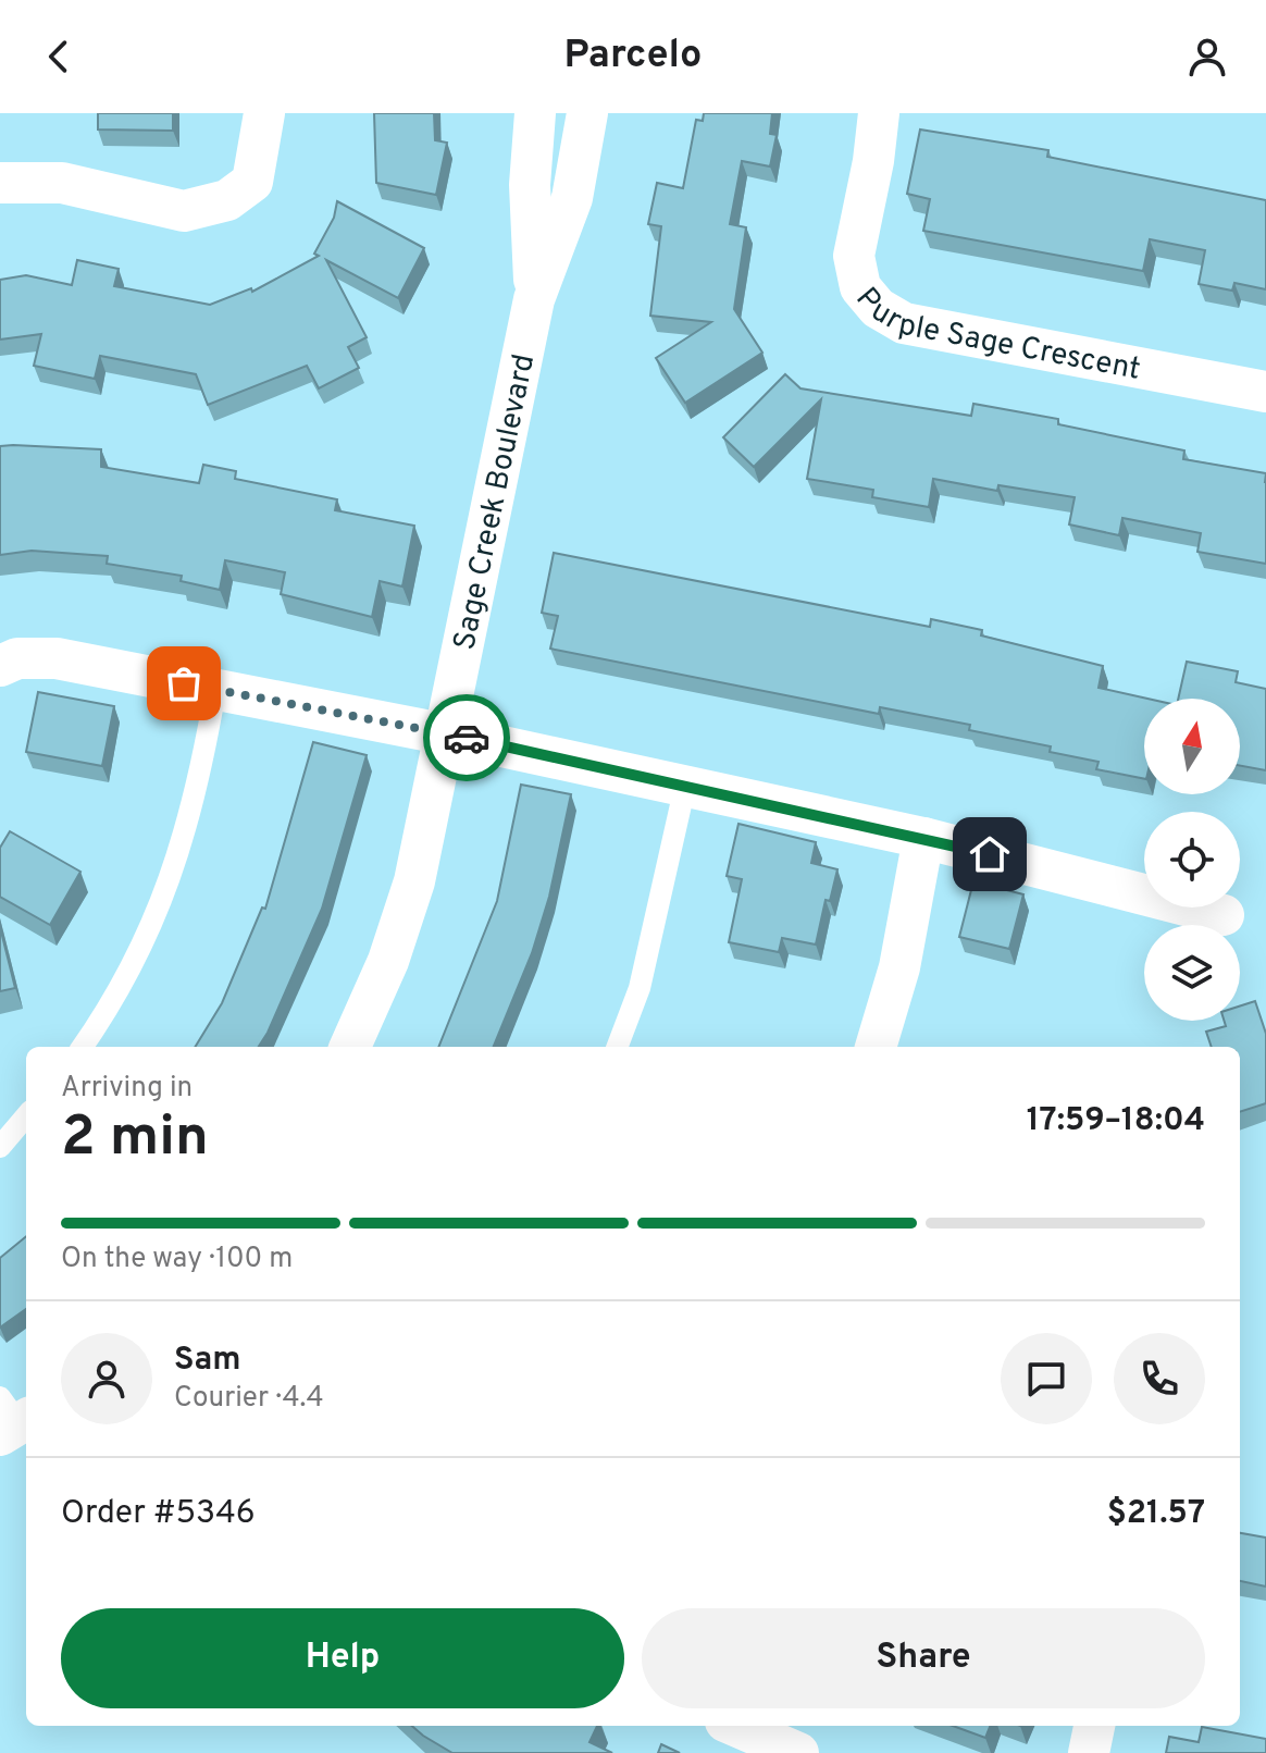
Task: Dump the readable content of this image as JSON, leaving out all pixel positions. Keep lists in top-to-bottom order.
{
  "streets": {
    "street": ["Purple Sage Crescent", "Sage Creek Boulevard"]
  },
  "north": "top",
  "page": {
    "header": "Parcelo",
    "heading": ["2 min", "Arriving in", "17:59–18:04"],
    "panel": [
      "Sam",
      "Courier · 4.4",
      "Order #5346",
      "$21.57"
    ],
    "bar": "On the way · 100 m",
    "buttons": ["Help", "Share"]
  }
}
